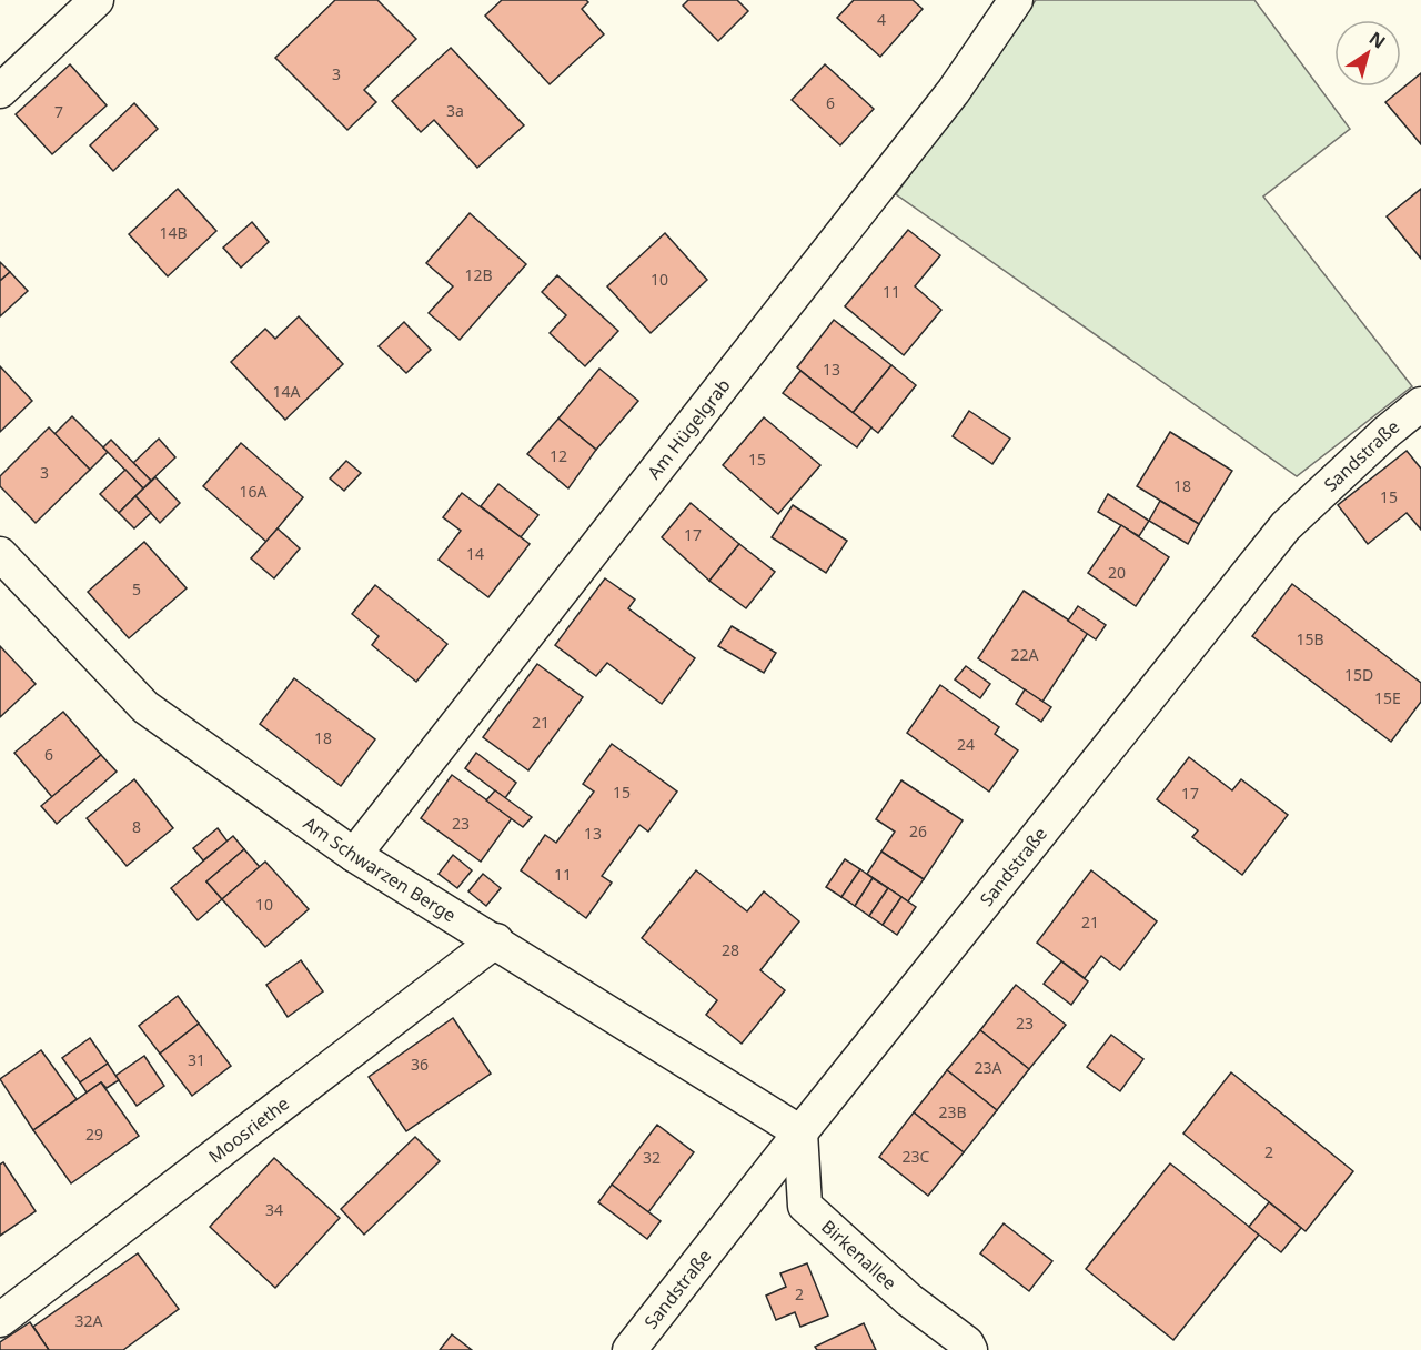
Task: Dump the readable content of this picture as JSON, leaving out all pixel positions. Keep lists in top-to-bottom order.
{
  "streets": {
    "street": [
      "Am Hügelgrab",
      "Sandstraße",
      "Am Schwarzen Berge",
      "Moosriethe",
      "Birkenallee"
    ]
  },
  "crossings": [
    ["Am Hügelgrab", "Am Schwarzen Berge"],
    ["Sandstraße", "Am Schwarzen Berge"],
    ["Sandstraße", "Birkenallee"],
    ["Am Schwarzen Berge", "Moosriethe"],
    ["Am Schwarzen Berge", "Birkenallee"]
  ],
  "house_numbers": [
    "4",
    "3",
    "6",
    "3a",
    "7",
    "14B",
    "12B",
    "10",
    "11",
    "13",
    "14A",
    "12",
    "15",
    "3",
    "18",
    "16A",
    "15",
    "17",
    "14",
    "20",
    "5",
    "15B",
    "22A",
    "15D",
    "15E",
    "21",
    "18",
    "24",
    "6",
    "15",
    "17",
    "23",
    "8",
    "26",
    "13",
    "11",
    "10",
    "21",
    "28",
    "23",
    "31",
    "36",
    "23A",
    "23B",
    "29",
    "2",
    "23C",
    "32",
    "34",
    "2",
    "32A"
  ],
  "north": "top right"
}
